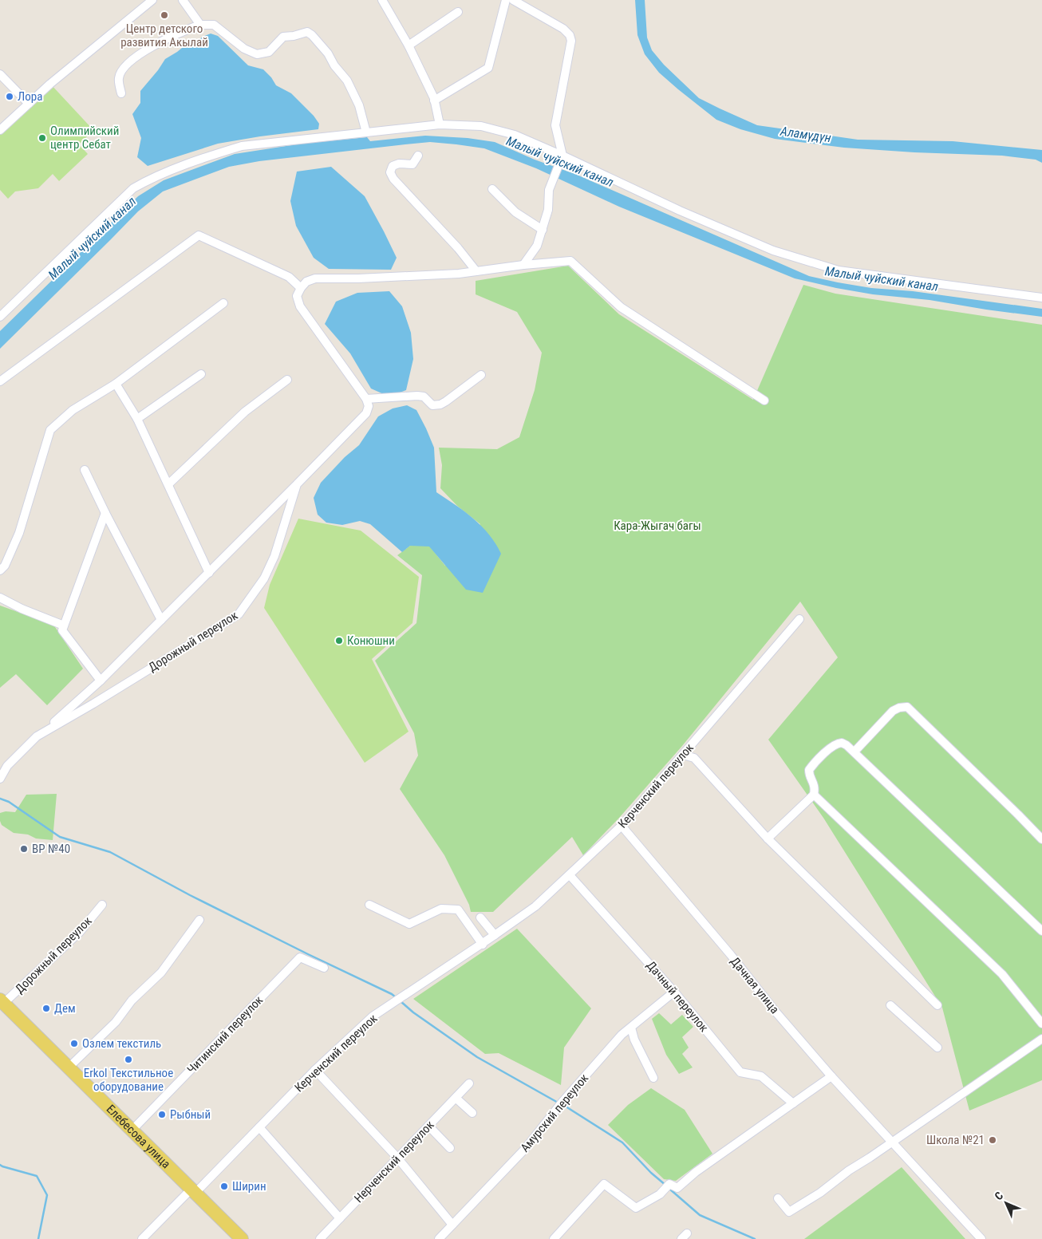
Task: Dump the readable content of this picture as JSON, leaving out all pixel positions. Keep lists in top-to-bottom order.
{
  "streets": {
    "main road": ["Елебесова улица"],
    "street": [
      "Дорожный переулок",
      "Керченский переулок",
      "Дачная улица",
      "Дачный переулок",
      "Читинский переулок",
      "Амурский переулок",
      "Нерченский переулок"
    ]
  },
  "crossings": [
    ["Дорожный переулок", "Елебесова улица"],
    ["Керченский переулок", "Дачная улица"],
    ["Керченский переулок", "Дачный переулок"],
    ["Керченский переулок", "Елебесова улица"],
    ["Дачный переулок", "Амурский переулок"],
    ["Читинский переулок", "Елебесова улица"]
  ],
  "water": ["Аламүдүн", "Малый чуйский канал"],
  "parks": ["Кара-Жыгач багы"],
  "places": [
    "Центр детского развития Акылай",
    "Лора",
    "Олимпийский центр Себат",
    "Конюшни",
    "BP №40",
    "Дем",
    "Озлем текстиль",
    "Erkol Текстильное оборудование",
    "Рыбный",
    "Школа №21",
    "Ширин"
  ],
  "north": "top left"
}
